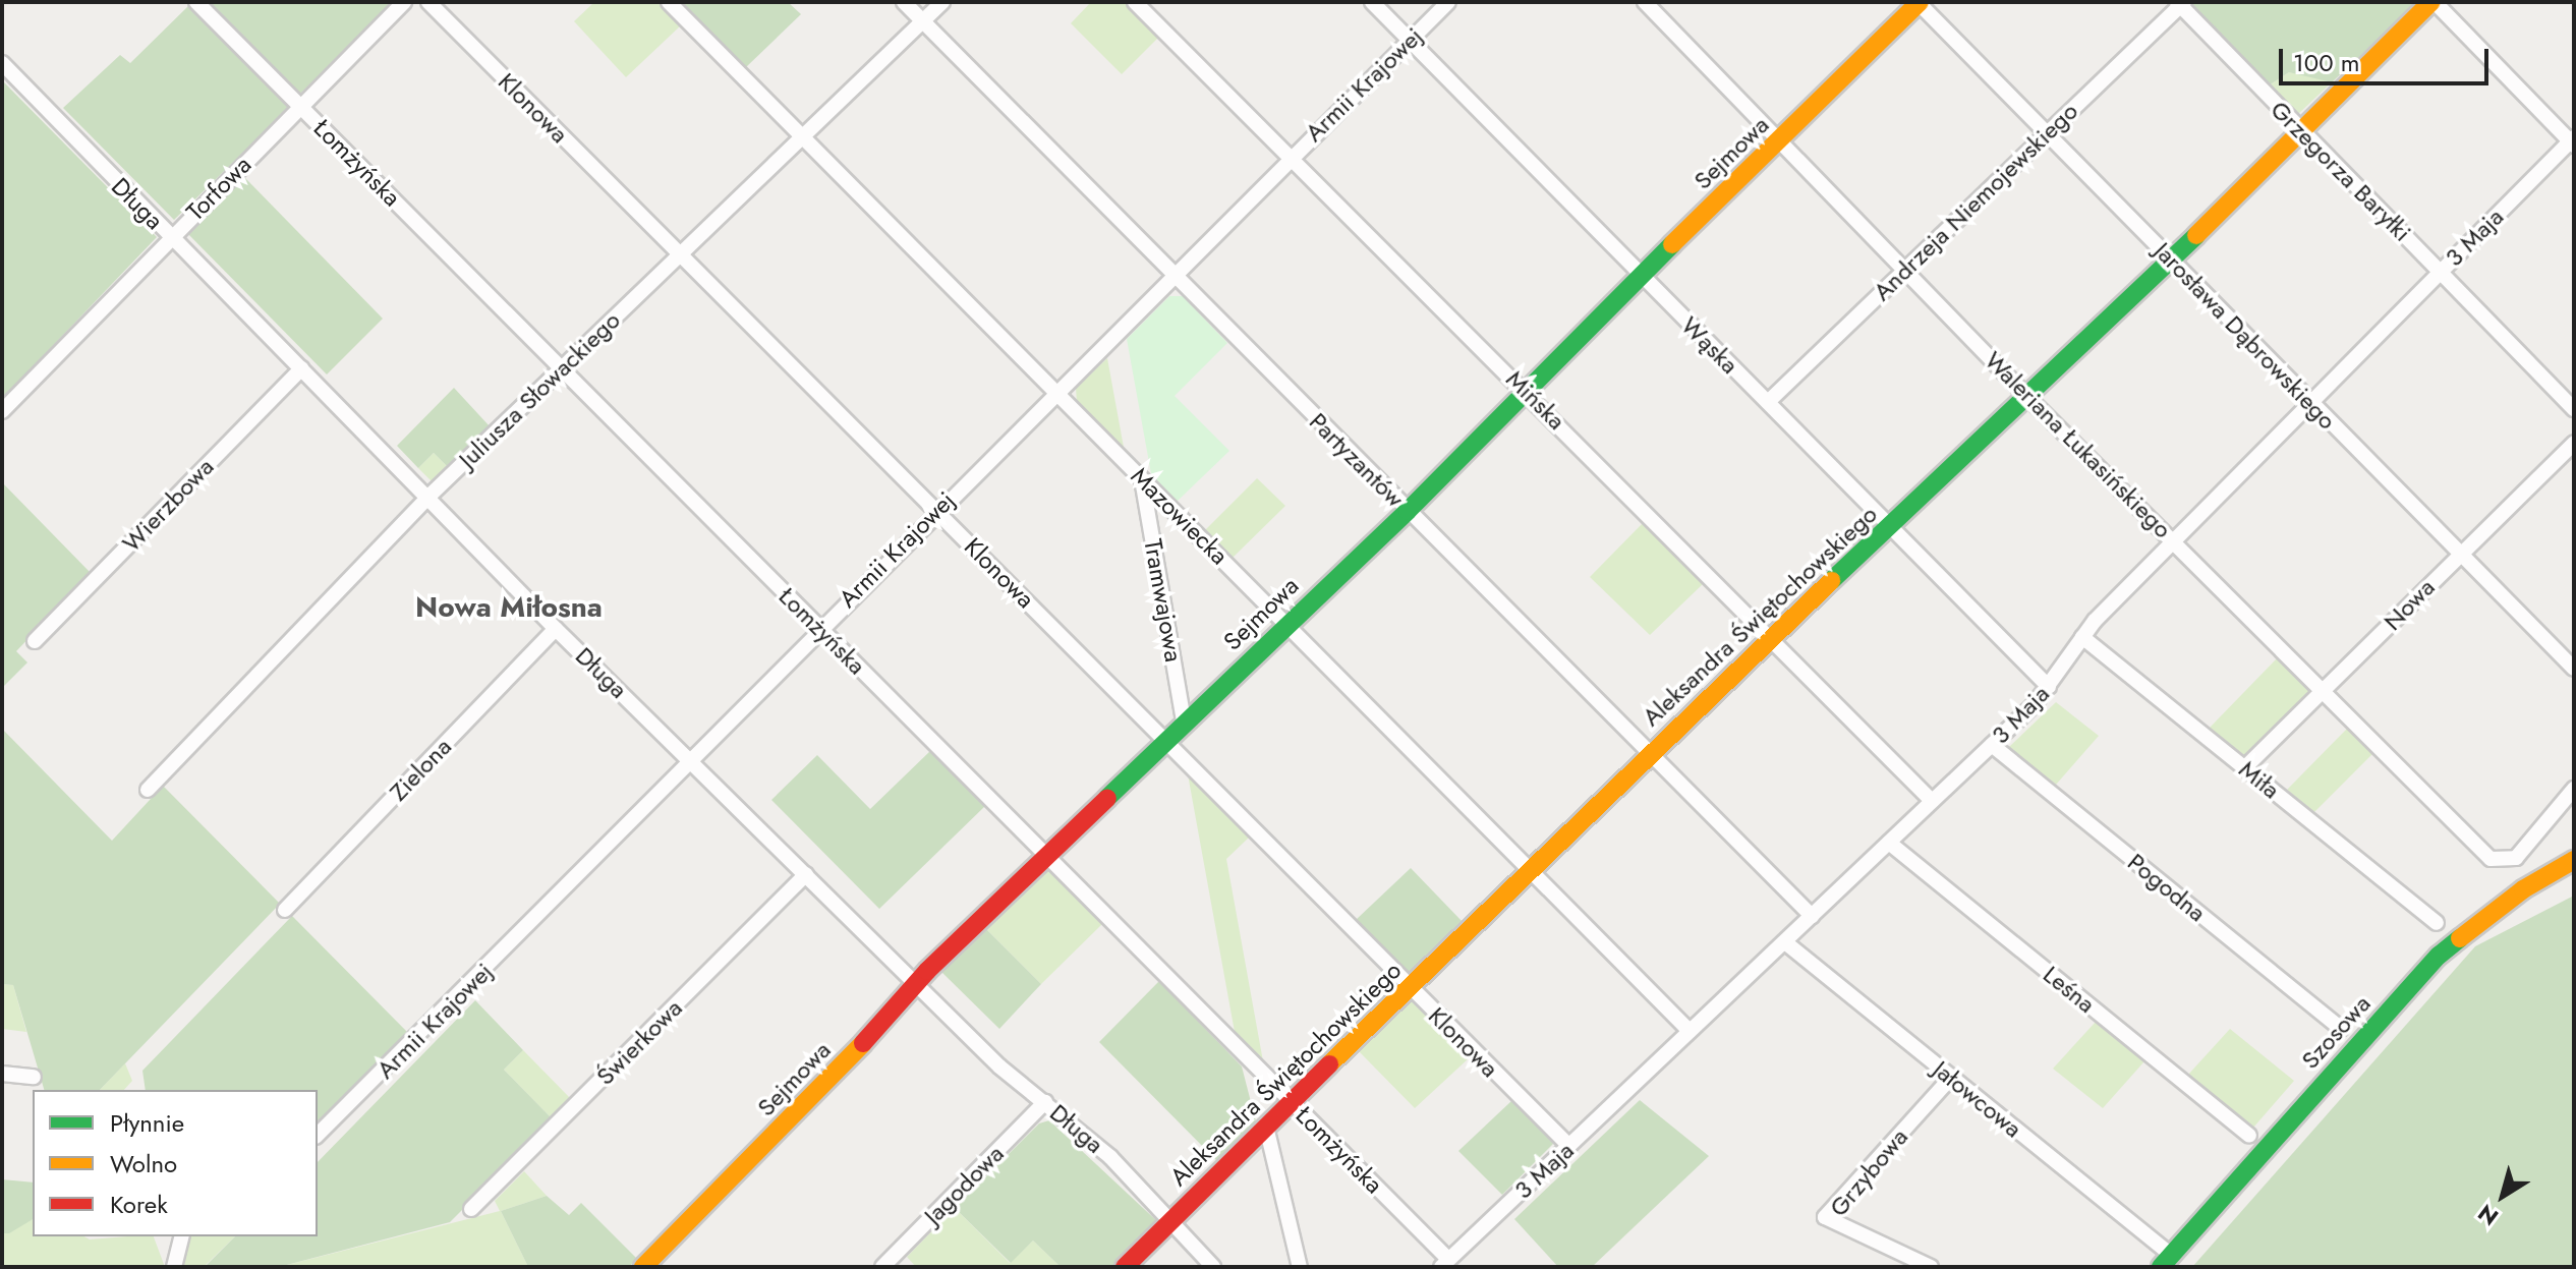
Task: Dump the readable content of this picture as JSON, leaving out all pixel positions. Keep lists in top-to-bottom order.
{
  "streets": {
    "street": [
      "Armii Krajowej",
      "Klonowa",
      "Sejmowa",
      "Łomżyńska",
      "Grzegorza Baryłki",
      "Torfowa",
      "Andrzeja Niemojewskiego",
      "Długa",
      "3 Maja",
      "Jarosława Dąbrowskiego",
      "Wąska",
      "Juliusza Słowackiego",
      "Mińska",
      "Waleriana Łukasińskiego",
      "Partyzantów",
      "Wierzbowa",
      "Mazowiecka",
      "Tramwajowa",
      "Nowa",
      "Aleksandra Świętochowskiego",
      "Zielona",
      "Miła",
      "Pogodna",
      "Leśna",
      "Szosowa",
      "Świerkowa",
      "Jałowcowa",
      "Grzybowa",
      "Jagodowa"
    ]
  },
  "crossings": [
    ["Armii Krajowej", "Klonowa"],
    ["Armii Krajowej", "Łomżyńska"],
    ["Armii Krajowej", "Długa"],
    ["Armii Krajowej", "Wąska"],
    ["Armii Krajowej", "Mińska"],
    ["Armii Krajowej", "Partyzantów"],
    ["Armii Krajowej", "Mazowiecka"],
    ["Klonowa", "Sejmowa"],
    ["Klonowa", "3 Maja"],
    ["Klonowa", "Juliusza Słowackiego"],
    ["Klonowa", "Aleksandra Świętochowskiego"],
    ["Sejmowa", "Łomżyńska"],
    ["Sejmowa", "Długa"],
    ["Sejmowa", "Jarosława Dąbrowskiego"],
    ["Sejmowa", "Wąska"],
    ["Sejmowa", "Mińska"],
    ["Sejmowa", "Waleriana Łukasińskiego"],
    ["Sejmowa", "Partyzantów"],
    ["Sejmowa", "Mazowiecka"],
    ["Sejmowa", "Tramwajowa"],
    ["Łomżyńska", "Torfowa"],
    ["Łomżyńska", "3 Maja"],
    ["Łomżyńska", "Juliusza Słowackiego"],
    ["Łomżyńska", "Aleksandra Świętochowskiego"],
    ["Grzegorza Baryłki", "Andrzeja Niemojewskiego"],
    ["Grzegorza Baryłki", "3 Maja"],
    ["Grzegorza Baryłki", "Aleksandra Świętochowskiego"],
    ["Torfowa", "Długa"],
    ["Andrzeja Niemojewskiego", "Jarosława Dąbrowskiego"],
    ["Andrzeja Niemojewskiego", "Wąska"],
    ["Andrzeja Niemojewskiego", "Waleriana Łukasińskiego"],
    ["Długa", "Juliusza Słowackiego"],
    ["Długa", "Wierzbowa"],
    ["Długa", "Aleksandra Świętochowskiego"],
    ["Długa", "Zielona"],
    ["Długa", "Świerkowa"],
    ["Długa", "Jagodowa"],
    ["3 Maja", "Jarosława Dąbrowskiego"],
    ["3 Maja", "Wąska"],
    ["3 Maja", "Mińska"],
    ["3 Maja", "Waleriana Łukasińskiego"],
    ["3 Maja", "Partyzantów"],
    ["3 Maja", "Mazowiecka"],
    ["3 Maja", "Miła"],
    ["3 Maja", "Pogodna"],
    ["3 Maja", "Leśna"],
    ["3 Maja", "Jałowcowa"],
    ["Jarosława Dąbrowskiego", "Nowa"],
    ["Jarosława Dąbrowskiego", "Aleksandra Świętochowskiego"],
    ["Wąska", "Aleksandra Świętochowskiego"],
    ["Juliusza Słowackiego", "Partyzantów"],
    ["Juliusza Słowackiego", "Mazowiecka"],
    ["Mińska", "Aleksandra Świętochowskiego"],
    ["Waleriana Łukasińskiego", "Nowa"],
    ["Waleriana Łukasińskiego", "Aleksandra Świętochowskiego"],
    ["Partyzantów", "Aleksandra Świętochowskiego"],
    ["Mazowiecka", "Tramwajowa"],
    ["Mazowiecka", "Aleksandra Świętochowskiego"],
    ["Nowa", "Miła"],
    ["Szosowa", "Jałowcowa"],
    ["Jałowcowa", "Grzybowa"]
  ],
  "districts": ["Nowa Miłosna"],
  "legend": ["Płynnie", "Wolno", "Korek"],
  "scale_bar": "100 m",
  "north": "bottom left"
}
